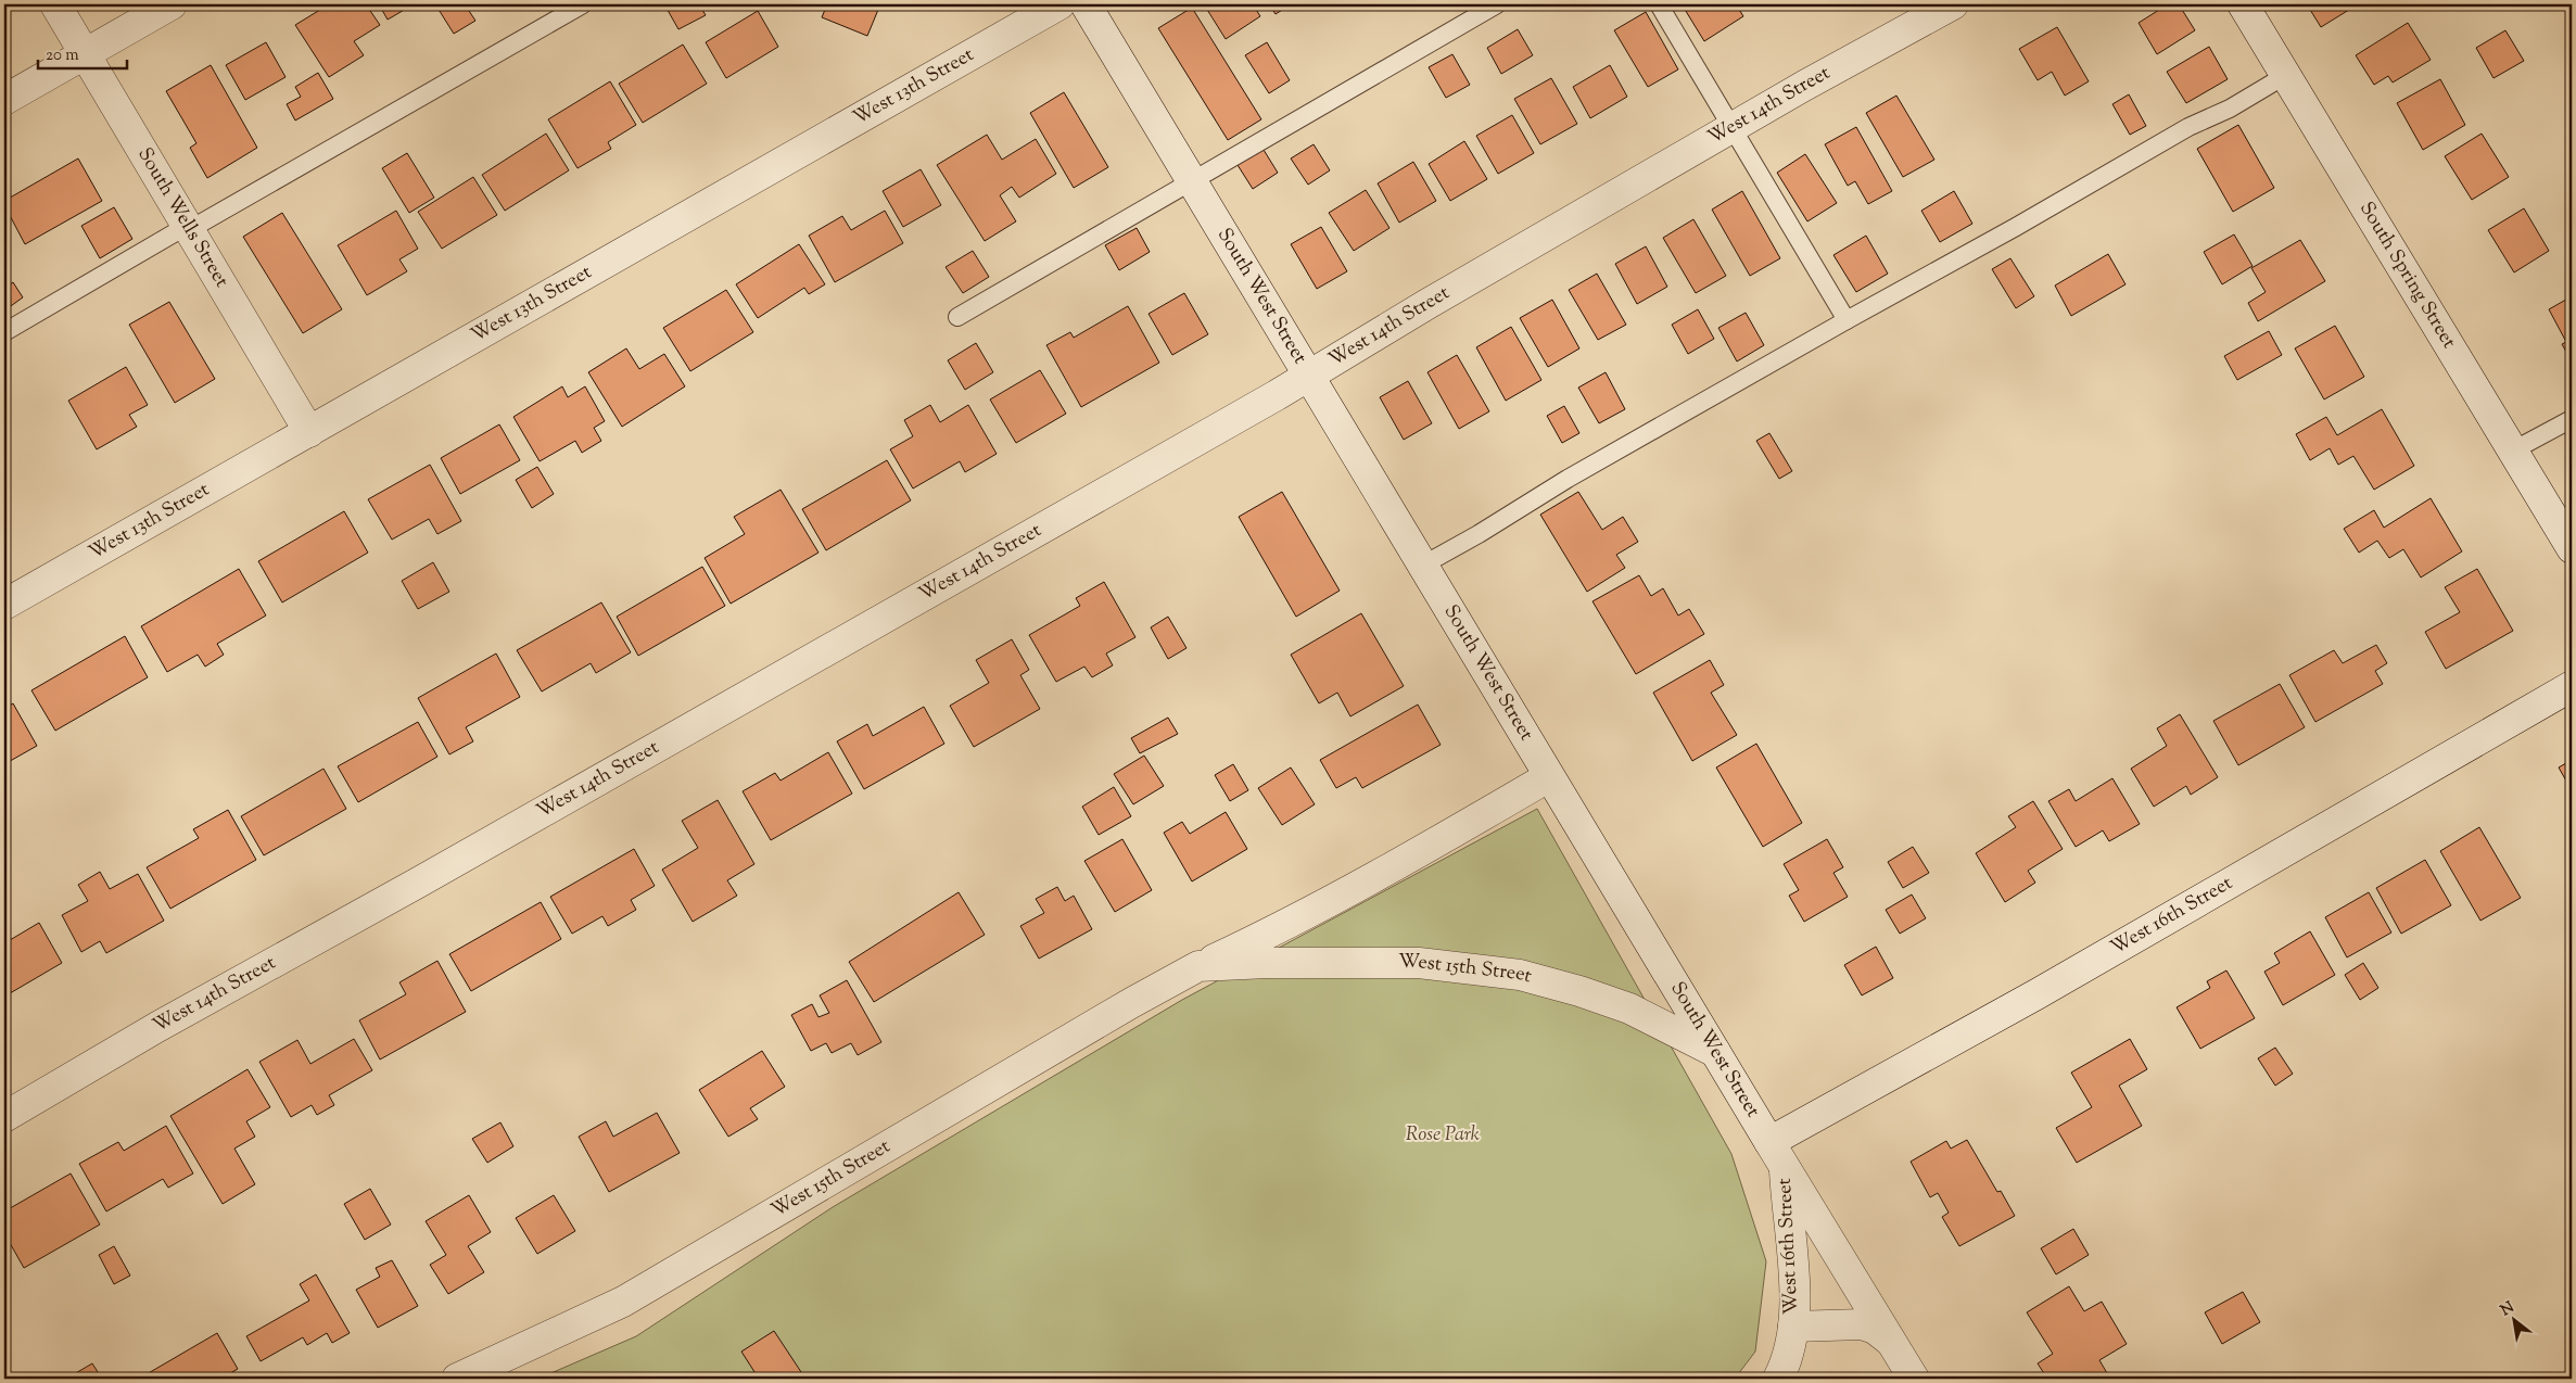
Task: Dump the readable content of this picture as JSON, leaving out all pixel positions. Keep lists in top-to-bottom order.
{
  "streets": {
    "street": [
      "West 13th Street",
      "West 14th Street",
      "South Wells Street",
      "South Spring Street",
      "South West Street",
      "West 16th Street",
      "West 15th Street"
    ]
  },
  "crossings": [
    ["West 13th Street", "South Wells Street"],
    ["West 14th Street", "South West Street"],
    ["South West Street", "West 16th Street"],
    ["South West Street", "West 15th Street"]
  ],
  "parks": ["Rose Park"],
  "scale_bar": "20 m",
  "north": "top left"
}
